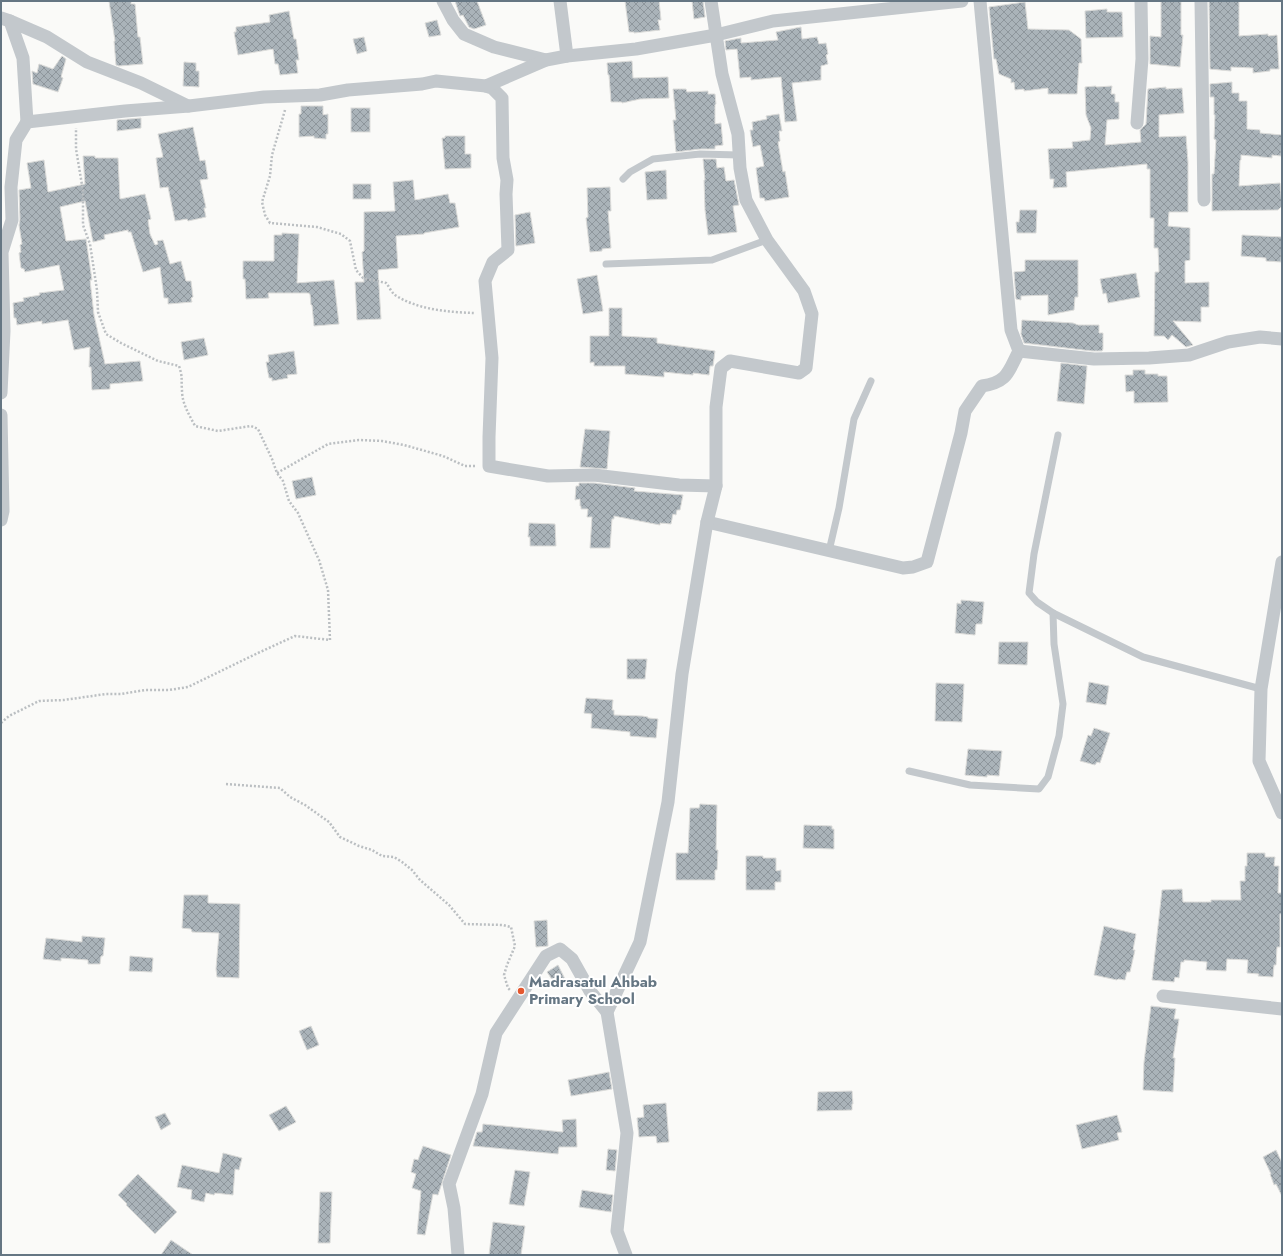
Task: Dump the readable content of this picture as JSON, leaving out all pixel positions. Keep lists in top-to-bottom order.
{
  "places": ["Madrasatul Ahbab Primary School"]
}
